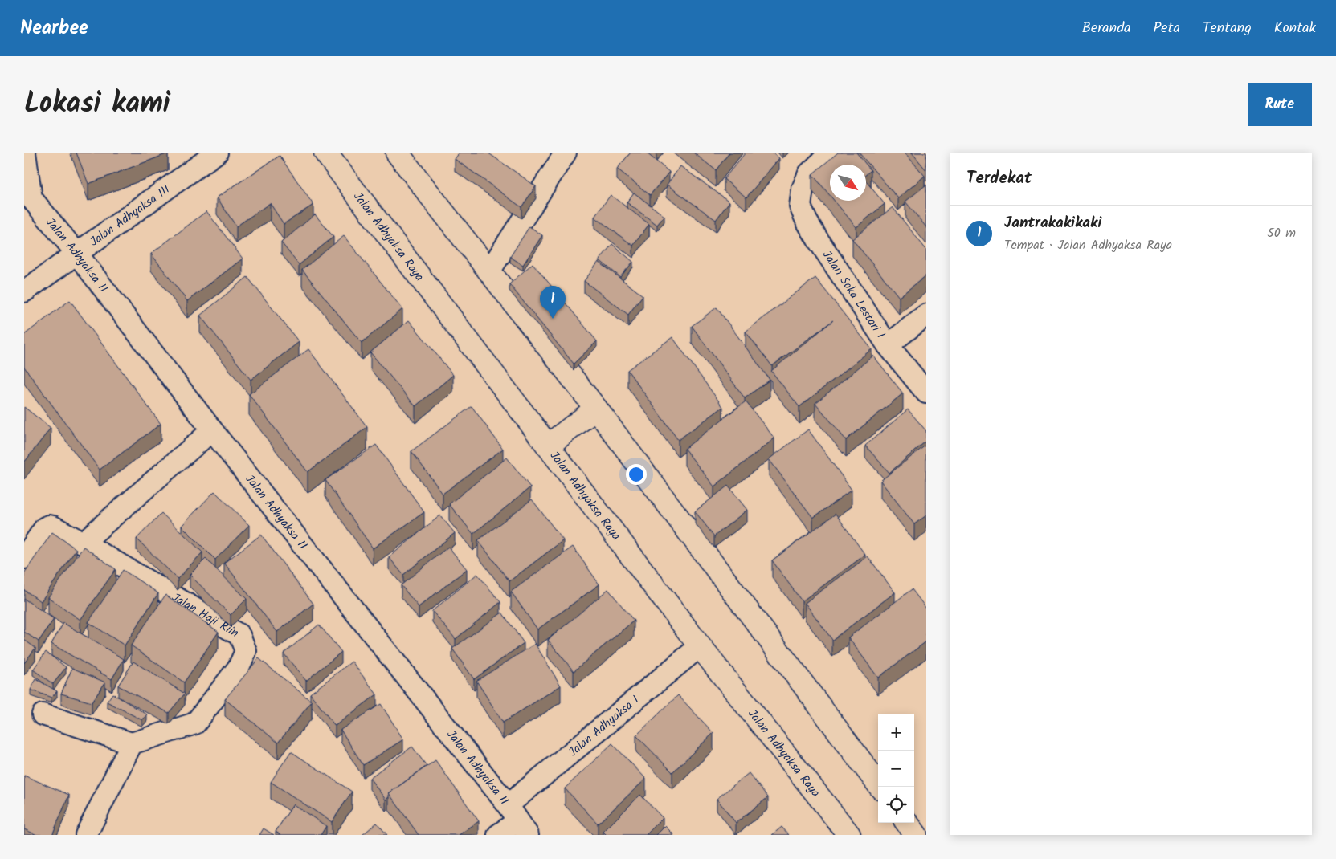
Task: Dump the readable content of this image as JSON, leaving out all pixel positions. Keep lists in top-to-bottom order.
{
  "streets": {
    "main road": ["Jalan Adhyaksa Raya"],
    "street": [
      "Jalan Adhyaksa III",
      "Jalan Adhyaksa II",
      "Jalan Soka Lestari I",
      "Jalan Haji Riin",
      "Jalan Adhyaksa I"
    ]
  },
  "crossings": [
    ["Jalan Adhyaksa III", "Jalan Adhyaksa II"],
    ["Jalan Adhyaksa Raya", "Jalan Adhyaksa I"],
    ["Jalan Adhyaksa II", "Jalan Adhyaksa I"]
  ],
  "north": "bottom right",
  "page": {
    "header": "Nearbee",
    "nav": [
      "Beranda",
      "Peta",
      "Tentang",
      "Kontak"
    ],
    "title": "Lokasi kami",
    "buttons": "Rute",
    "heading": "Terdekat",
    "list": [
      {
        "mark": "1",
        "name": "Jantrakakikaki",
        "note": "Tempat · Jalan Adhyaksa Raya",
        "value": "50 m"
      }
    ],
    "pins": "1",
    "map_buttons": ["+", "−"]
  }
}
